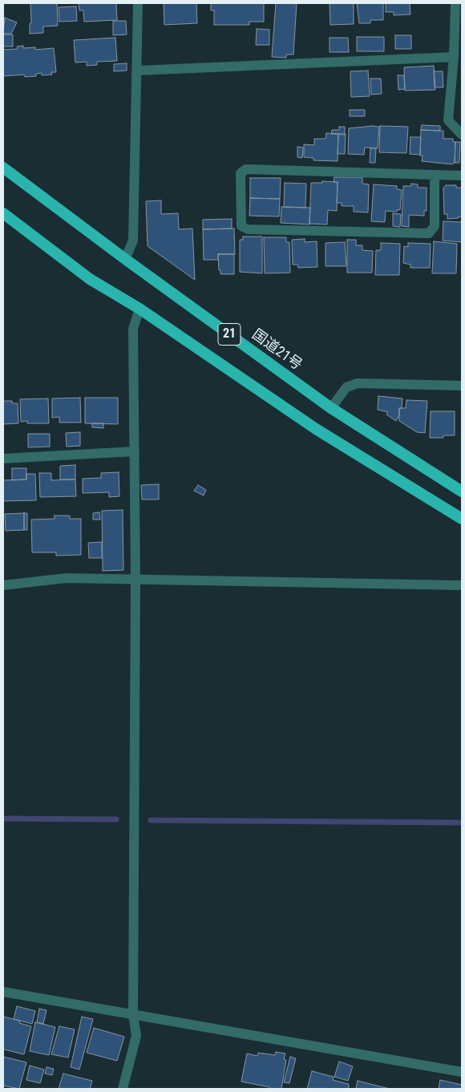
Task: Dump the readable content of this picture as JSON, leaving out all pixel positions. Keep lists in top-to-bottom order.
{
  "streets": {
    "highway": ["21", "国道21号"]
  }
}
